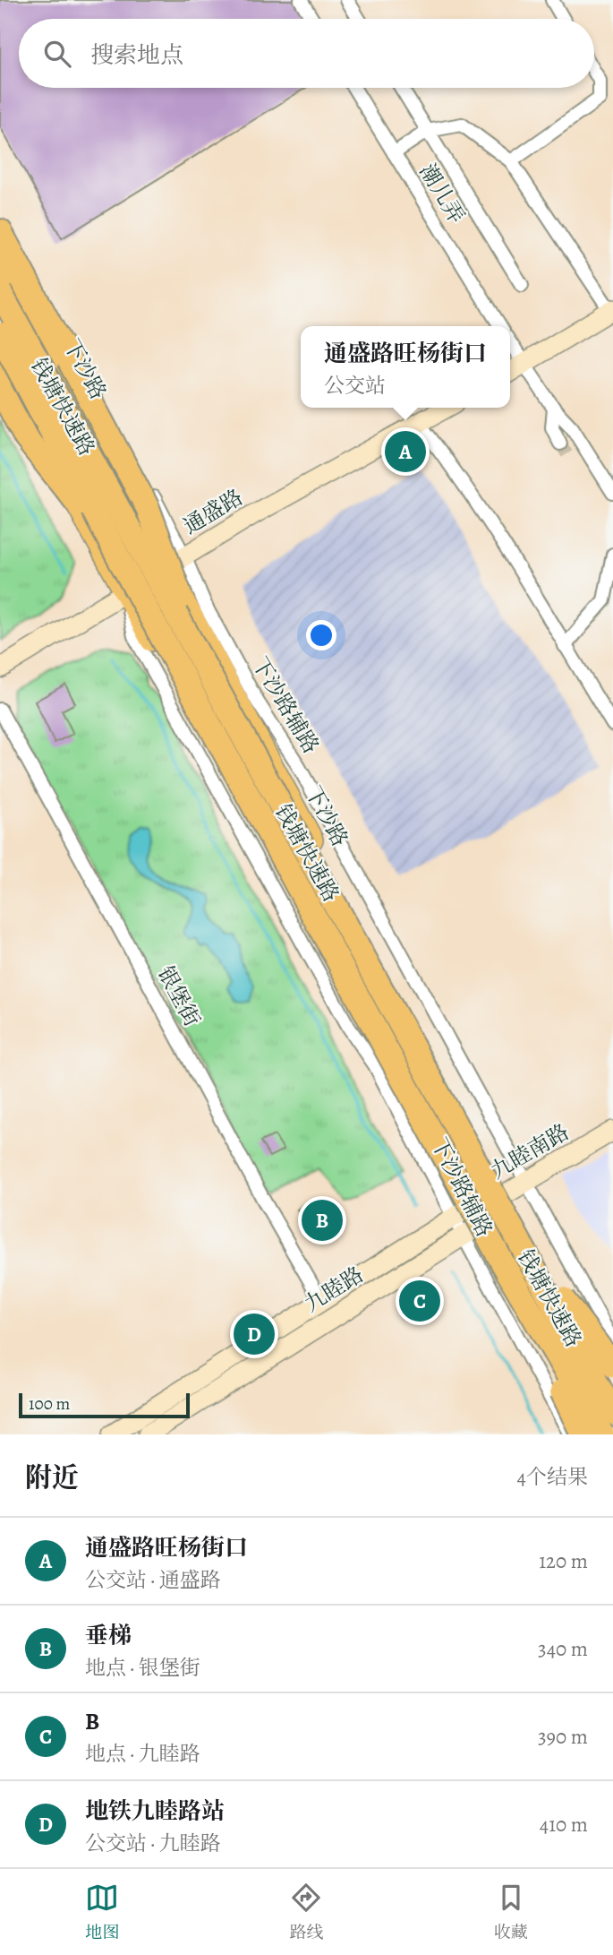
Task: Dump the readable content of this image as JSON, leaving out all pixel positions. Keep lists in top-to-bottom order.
{
  "streets": {
    "highway": ["钱塘快速路"],
    "main road": ["下沙路"],
    "street": [
      "潮儿弄",
      "通盛路",
      "下沙路辅路",
      "银堡街",
      "九睦南路",
      "九睦路"
    ]
  },
  "crossings": [
    ["下沙路", "通盛路"],
    ["下沙路", "九睦南路"],
    ["下沙路", "九睦路"],
    ["通盛路", "下沙路辅路"],
    ["下沙路辅路", "九睦南路"],
    ["下沙路辅路", "九睦路"],
    ["银堡街", "九睦路"],
    ["九睦南路", "九睦路"]
  ],
  "scale_bar": "100 m",
  "page": {
    "search": "搜索地点",
    "popup": ["通盛路旺杨街口", "公交站"],
    "pins": [
      "A",
      "B",
      "C",
      "D"
    ],
    "scale": "100 m",
    "heading": ["附近", "4个结果"],
    "list": [
      {
        "mark": "A",
        "name": "通盛路旺杨街口",
        "note": "公交站 · 通盛路",
        "value": "120 m"
      },
      {
        "mark": "B",
        "name": "垂梯",
        "note": "地点 · 银堡街",
        "value": "340 m"
      },
      {
        "mark": "C",
        "name": "B",
        "note": "地点 · 九睦路",
        "value": "390 m"
      },
      {
        "mark": "D",
        "name": "地铁九睦路站",
        "note": "公交站 · 九睦路",
        "value": "410 m"
      }
    ],
    "nav": ["地图", "路线", "收藏"]
  }
}
